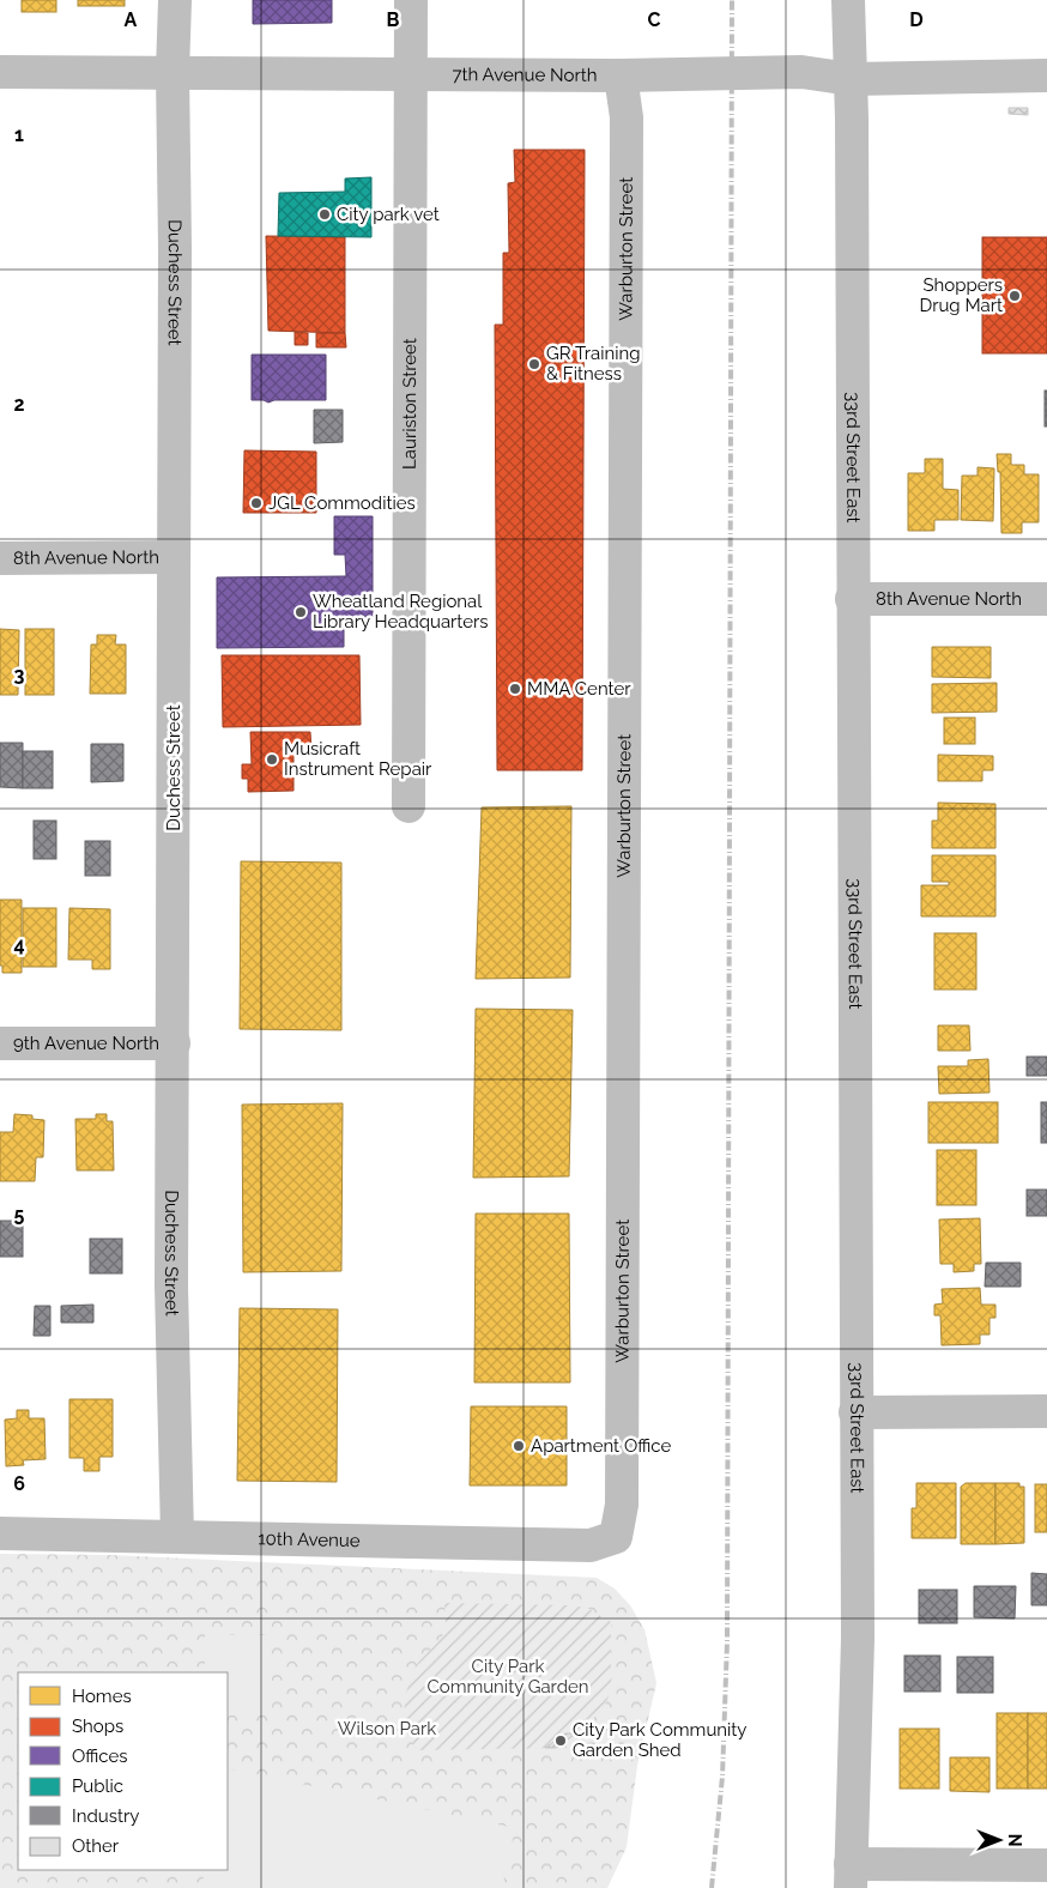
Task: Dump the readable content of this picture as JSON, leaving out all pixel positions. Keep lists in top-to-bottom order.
{
  "streets": {
    "street": [
      "7th Avenue North",
      "Warburton Street",
      "Duchess Street",
      "Lauriston Street",
      "33rd Street East",
      "8th Avenue North",
      "9th Avenue North",
      "10th Avenue"
    ]
  },
  "crossings": [
    ["7th Avenue North", "Warburton Street"],
    ["7th Avenue North", "Duchess Street"],
    ["7th Avenue North", "Lauriston Street"],
    ["7th Avenue North", "33rd Street East"],
    ["Warburton Street", "10th Avenue"],
    ["Duchess Street", "8th Avenue North"],
    ["Duchess Street", "9th Avenue North"],
    ["Duchess Street", "10th Avenue"],
    ["33rd Street East", "8th Avenue North"]
  ],
  "parks": ["City Park Community Garden", "Wilson Park"],
  "places": [
    "City park vet",
    "Shoppers Drug Mart",
    "GR Training & Fitness",
    "JGL Commodities",
    "Wheatland Regional Library Headquarters",
    "MMA Center",
    "Musicraft Instrument Repair",
    "Apartment Office",
    "City Park Community Garden Shed"
  ],
  "legend": [
    "Homes",
    "Shops",
    "Offices",
    "Public",
    "Industry",
    "Other"
  ],
  "north": "right",
  "grid": {
    "columns": [
      "A",
      "B",
      "C",
      "D"
    ],
    "rows": [
      "1",
      "2",
      "3",
      "4",
      "5",
      "6"
    ]
  }
}
